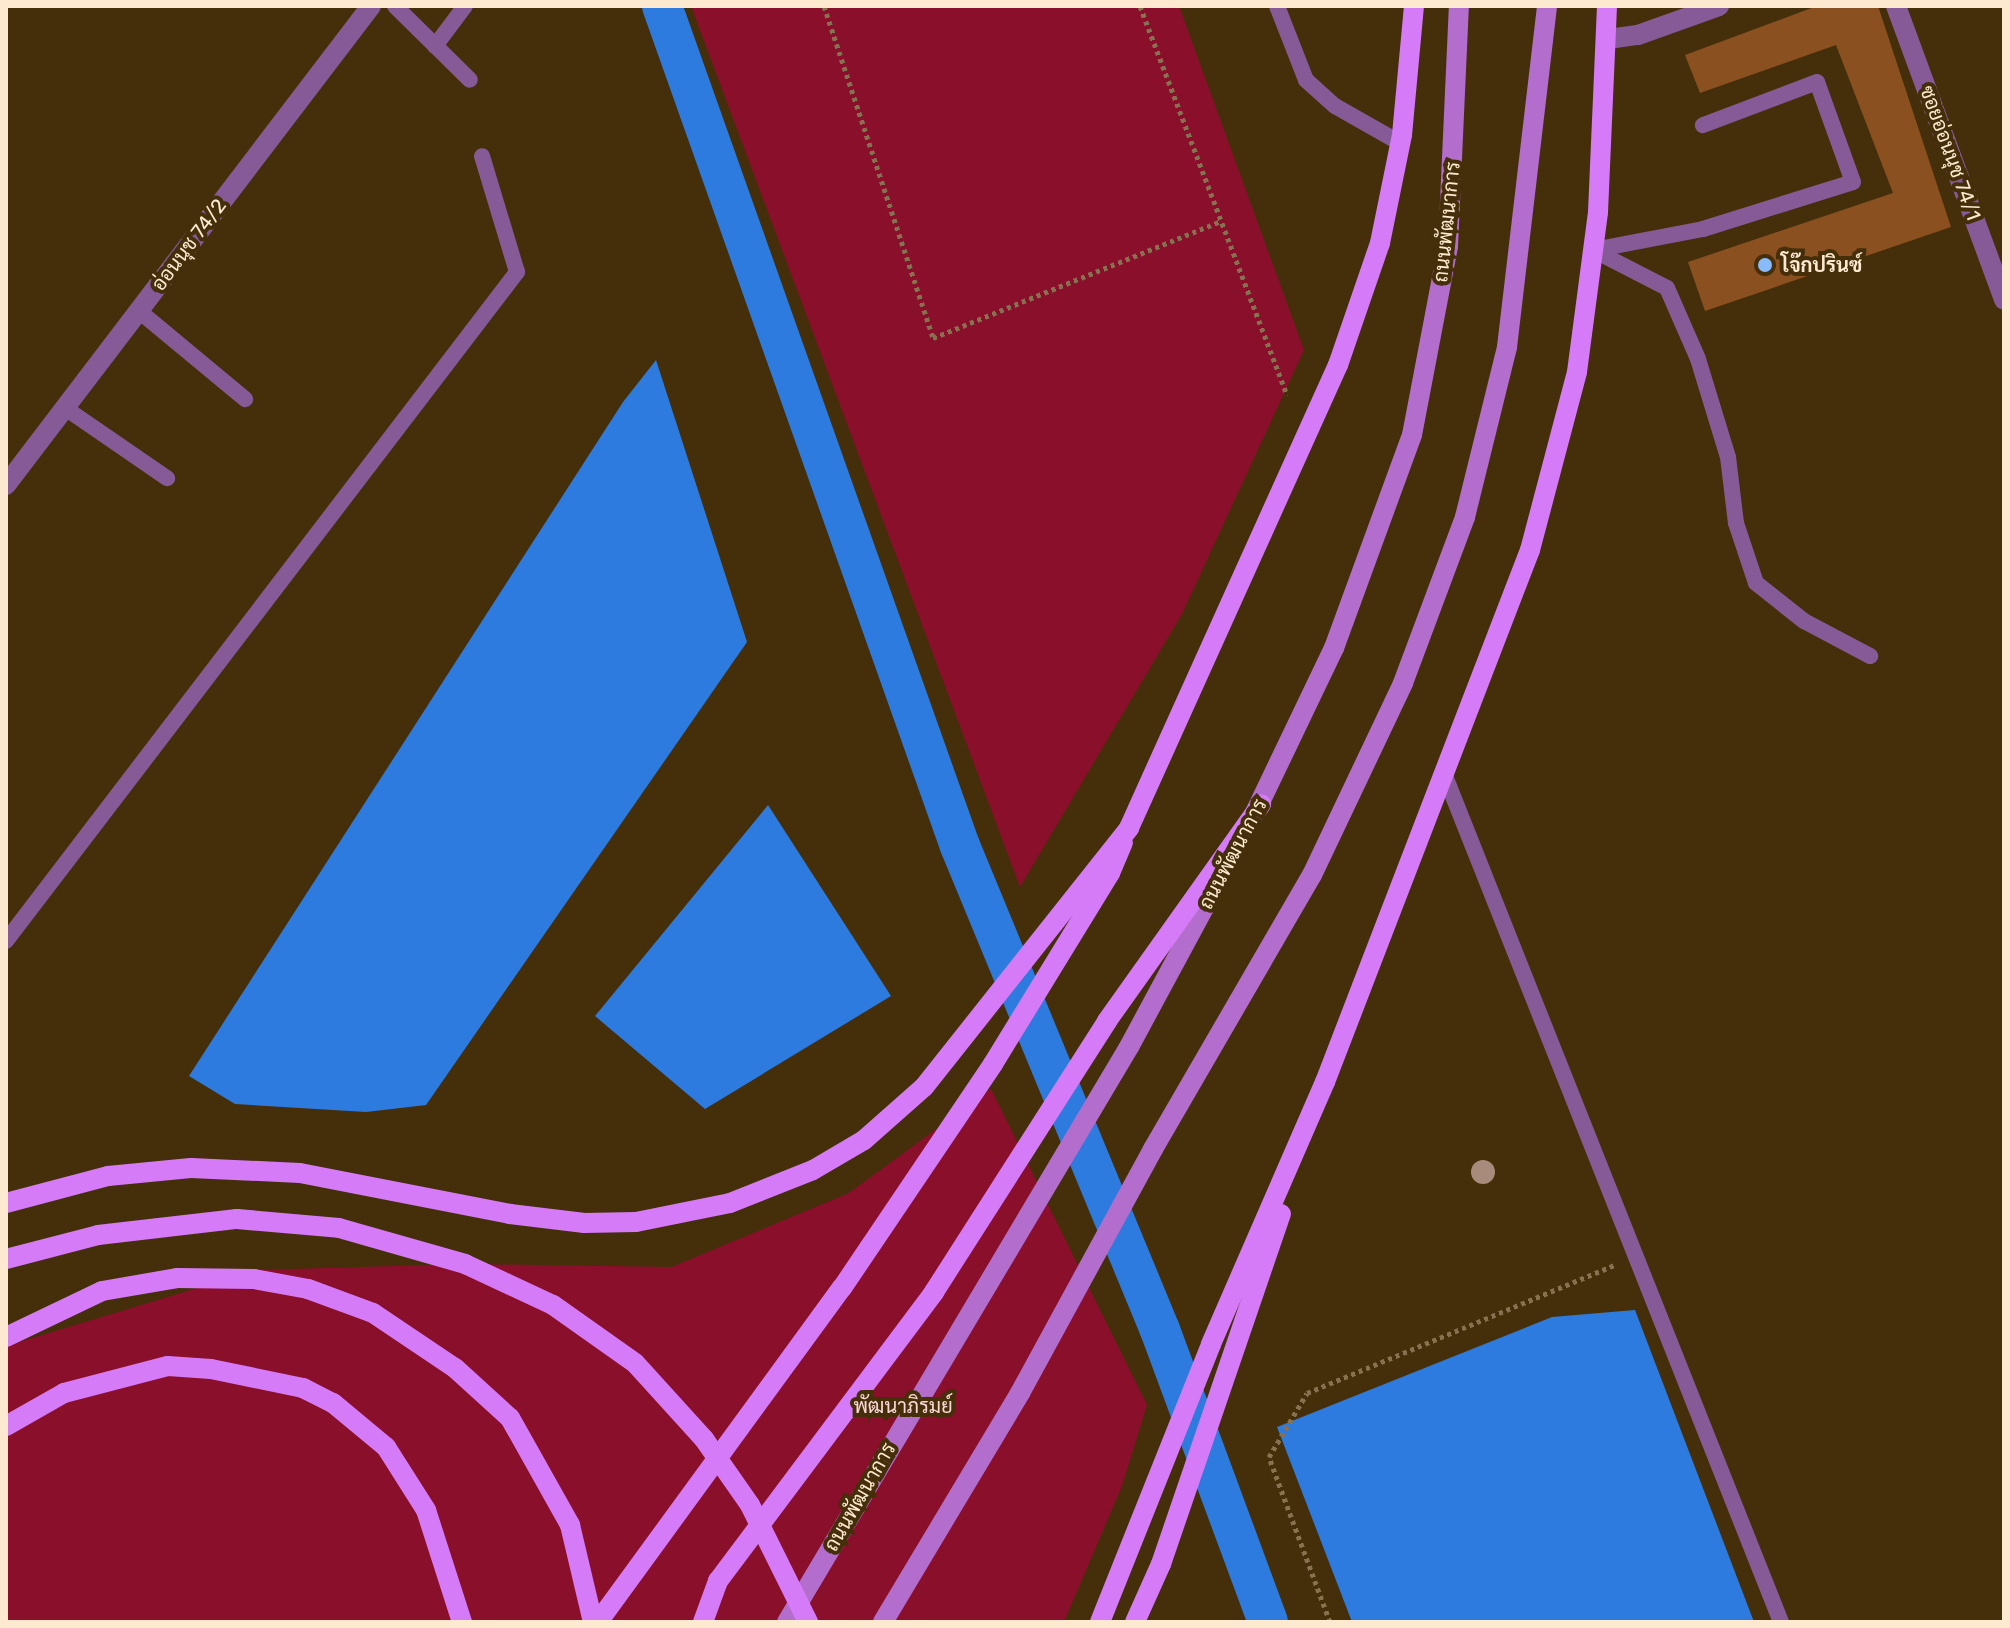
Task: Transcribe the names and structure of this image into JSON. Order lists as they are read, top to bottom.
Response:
{
  "streets": {
    "main road": ["ถนนพัฒนาการ"],
    "street": ["ซอยอ่อนนุช 74/1", "อ่อนนุช 74/2"]
  },
  "parks": ["พัฒนาภิรมย์"],
  "places": ["โจ๊กปรินซ์"]
}
